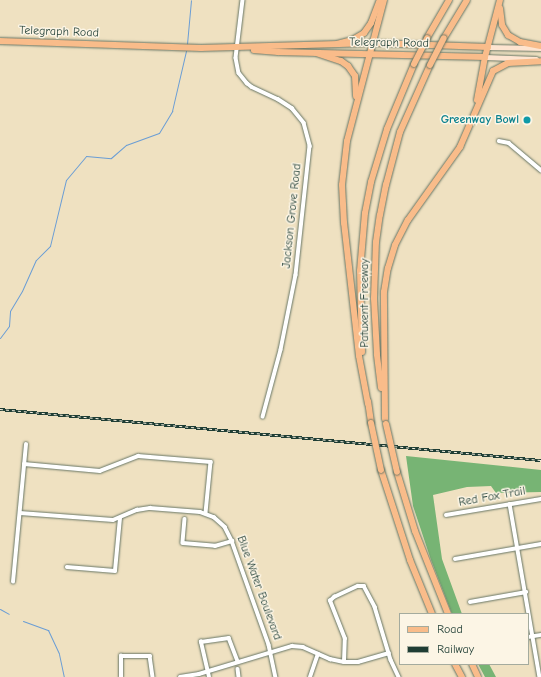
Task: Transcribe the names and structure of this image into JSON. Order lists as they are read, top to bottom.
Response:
{
  "streets": {
    "highway": ["Patuxent Freeway"],
    "main road": ["Telegraph Road"],
    "street": ["Jackson Grove Road", "Red Fox Trail", "Blue Water Boulevard"]
  },
  "crossings": [
    ["Telegraph Road", "Jackson Grove Road"]
  ],
  "places": ["Greenway Bowl"],
  "legend": ["Road", "Railway"]
}
